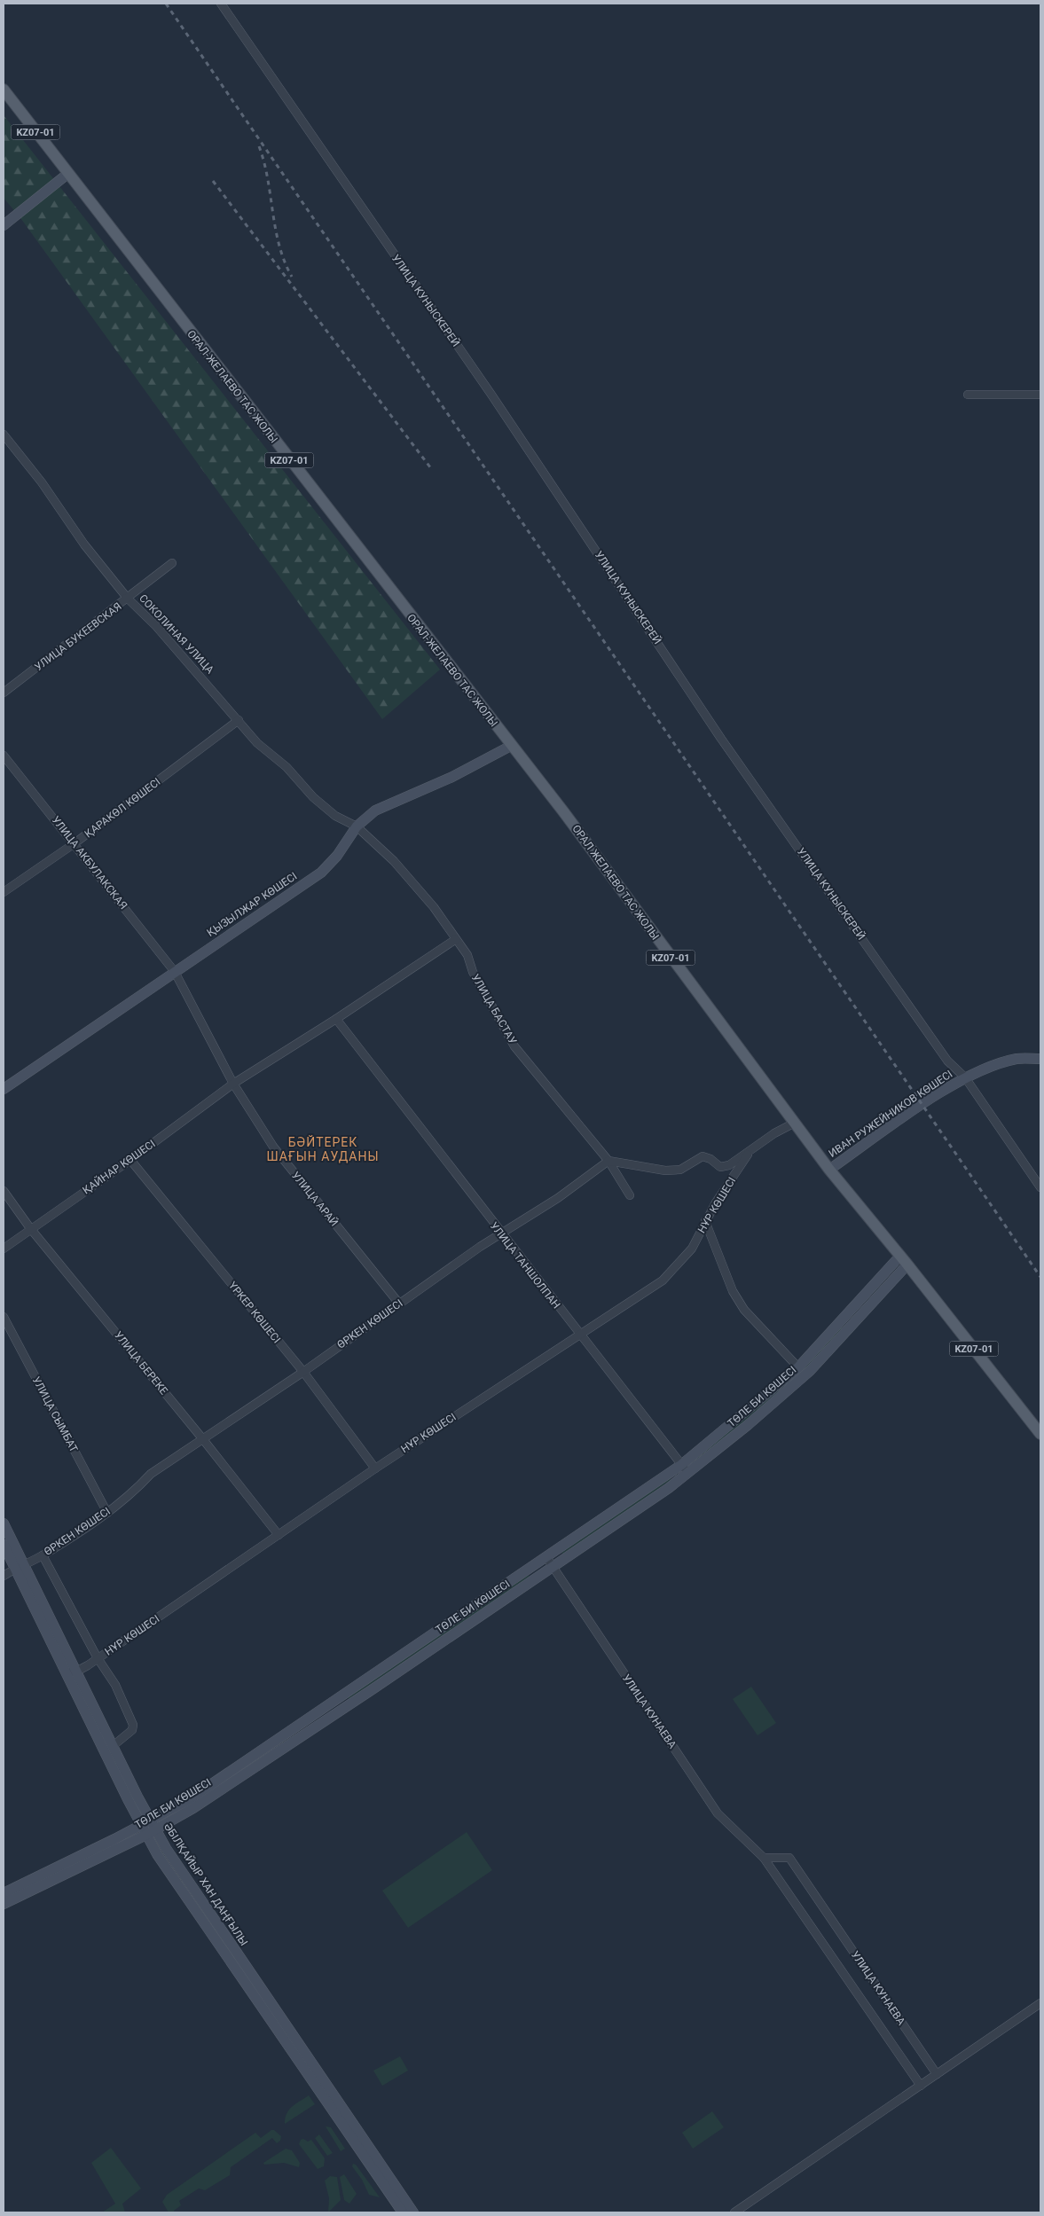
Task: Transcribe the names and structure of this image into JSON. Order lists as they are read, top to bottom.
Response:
{
  "streets": {
    "main road": [
      "KZ07-01",
      "ОРАЛ-ЖЕЛАЕВО ТАС ЖОЛЫ",
      "ОРАЛ ЖЕЛАЕВО ТАС ЖОЛЫ",
      "ҚЫЗЫЛЖАР КӨШЕСІ",
      "ИВАН РУЖЕЙНИКОВ КӨШЕСІ",
      "ТӨЛЕ БИ КӨШЕСІ",
      "ӘБІЛҚАЙЫР ХАН ДАҢҒЫЛЫ"
    ],
    "street": [
      "УЛИЦА КУНЫСКЕРЕЙ",
      "СОКОЛИНАЯ УЛИЦА",
      "УЛИЦА БУКЕЕВСКАЯ",
      "ҚАРАКӨЛ КӨШЕСІ",
      "УЛИЦА АКБУЛАКСКАЯ",
      "УЛИЦА БАСТАУ",
      "ҚАЙНАР КӨШЕСІ",
      "УЛИЦА АРАЙ",
      "НҰР КӨШЕСІ",
      "УЛИЦА ТАНШОЛПАН",
      "ҮРКЕР КӨШЕСІ",
      "ӨРКЕН КӨШЕСІ",
      "УЛИЦА БЕРЕКЕ",
      "УЛИЦА СЫМБАТ",
      "УЛИЦА КУНАЕВА"
    ]
  },
  "crossings": [
    ["KZ07-01", "ОРАЛ ЖЕЛАЕВО ТАС ЖОЛЫ"],
    ["KZ07-01", "ИВАН РУЖЕЙНИКОВ КӨШЕСІ"],
    ["KZ07-01", "ТӨЛЕ БИ КӨШЕСІ"],
    ["УЛИЦА КУНЫСКЕРЕЙ", "ИВАН РУЖЕЙНИКОВ КӨШЕСІ"],
    ["ОРАЛ-ЖЕЛАЕВО ТАС ЖОЛЫ", "ОРАЛ ЖЕЛАЕВО ТАС ЖОЛЫ"],
    ["ОРАЛ-ЖЕЛАЕВО ТАС ЖОЛЫ", "ҚЫЗЫЛЖАР КӨШЕСІ"],
    ["СОКОЛИНАЯ УЛИЦА", "УЛИЦА БУКЕЕВСКАЯ"],
    ["СОКОЛИНАЯ УЛИЦА", "ҚАРАКӨЛ КӨШЕСІ"],
    ["СОКОЛИНАЯ УЛИЦА", "ҚЫЗЫЛЖАР КӨШЕСІ"],
    ["СОКОЛИНАЯ УЛИЦА", "УЛИЦА БАСТАУ"],
    ["ҚАРАКӨЛ КӨШЕСІ", "УЛИЦА АКБУЛАКСКАЯ"],
    ["УЛИЦА АКБУЛАКСКАЯ", "ҚЫЗЫЛЖАР КӨШЕСІ"],
    ["УЛИЦА АКБУЛАКСКАЯ", "УЛИЦА АРАЙ"],
    ["ОРАЛ ЖЕЛАЕВО ТАС ЖОЛЫ", "ҚЫЗЫЛЖАР КӨШЕСІ"],
    ["ОРАЛ ЖЕЛАЕВО ТАС ЖОЛЫ", "ИВАН РУЖЕЙНИКОВ КӨШЕСІ"],
    ["ҚЫЗЫЛЖАР КӨШЕСІ", "УЛИЦА БАСТАУ"],
    ["ҚЫЗЫЛЖАР КӨШЕСІ", "УЛИЦА АРАЙ"],
    ["УЛИЦА БАСТАУ", "ҚАЙНАР КӨШЕСІ"],
    ["УЛИЦА БАСТАУ", "ӨРКЕН КӨШЕСІ"],
    ["ҚАЙНАР КӨШЕСІ", "УЛИЦА АРАЙ"],
    ["ҚАЙНАР КӨШЕСІ", "УЛИЦА ТАНШОЛПАН"],
    ["ҚАЙНАР КӨШЕСІ", "ҮРКЕР КӨШЕСІ"],
    ["ҚАЙНАР КӨШЕСІ", "УЛИЦА БЕРЕКЕ"],
    ["УЛИЦА АРАЙ", "ӨРКЕН КӨШЕСІ"],
    ["НҰР КӨШЕСІ", "УЛИЦА ТАНШОЛПАН"],
    ["НҰР КӨШЕСІ", "ҮРКЕР КӨШЕСІ"],
    ["НҰР КӨШЕСІ", "УЛИЦА БЕРЕКЕ"],
    ["НҰР КӨШЕСІ", "ӘБІЛҚАЙЫР ХАН ДАҢҒЫЛЫ"],
    ["УЛИЦА ТАНШОЛПАН", "ӨРКЕН КӨШЕСІ"],
    ["УЛИЦА ТАНШОЛПАН", "ТӨЛЕ БИ КӨШЕСІ"],
    ["ҮРКЕР КӨШЕСІ", "ӨРКЕН КӨШЕСІ"],
    ["ӨРКЕН КӨШЕСІ", "УЛИЦА БЕРЕКЕ"],
    ["ӨРКЕН КӨШЕСІ", "УЛИЦА СЫМБАТ"],
    ["ӨРКЕН КӨШЕСІ", "ӘБІЛҚАЙЫР ХАН ДАҢҒЫЛЫ"],
    ["ТӨЛЕ БИ КӨШЕСІ", "УЛИЦА КУНАЕВА"],
    ["ТӨЛЕ БИ КӨШЕСІ", "ӘБІЛҚАЙЫР ХАН ДАҢҒЫЛЫ"]
  ],
  "districts": ["БӘЙТЕРЕК ШАҒЫН АУДАНЫ"]
}
